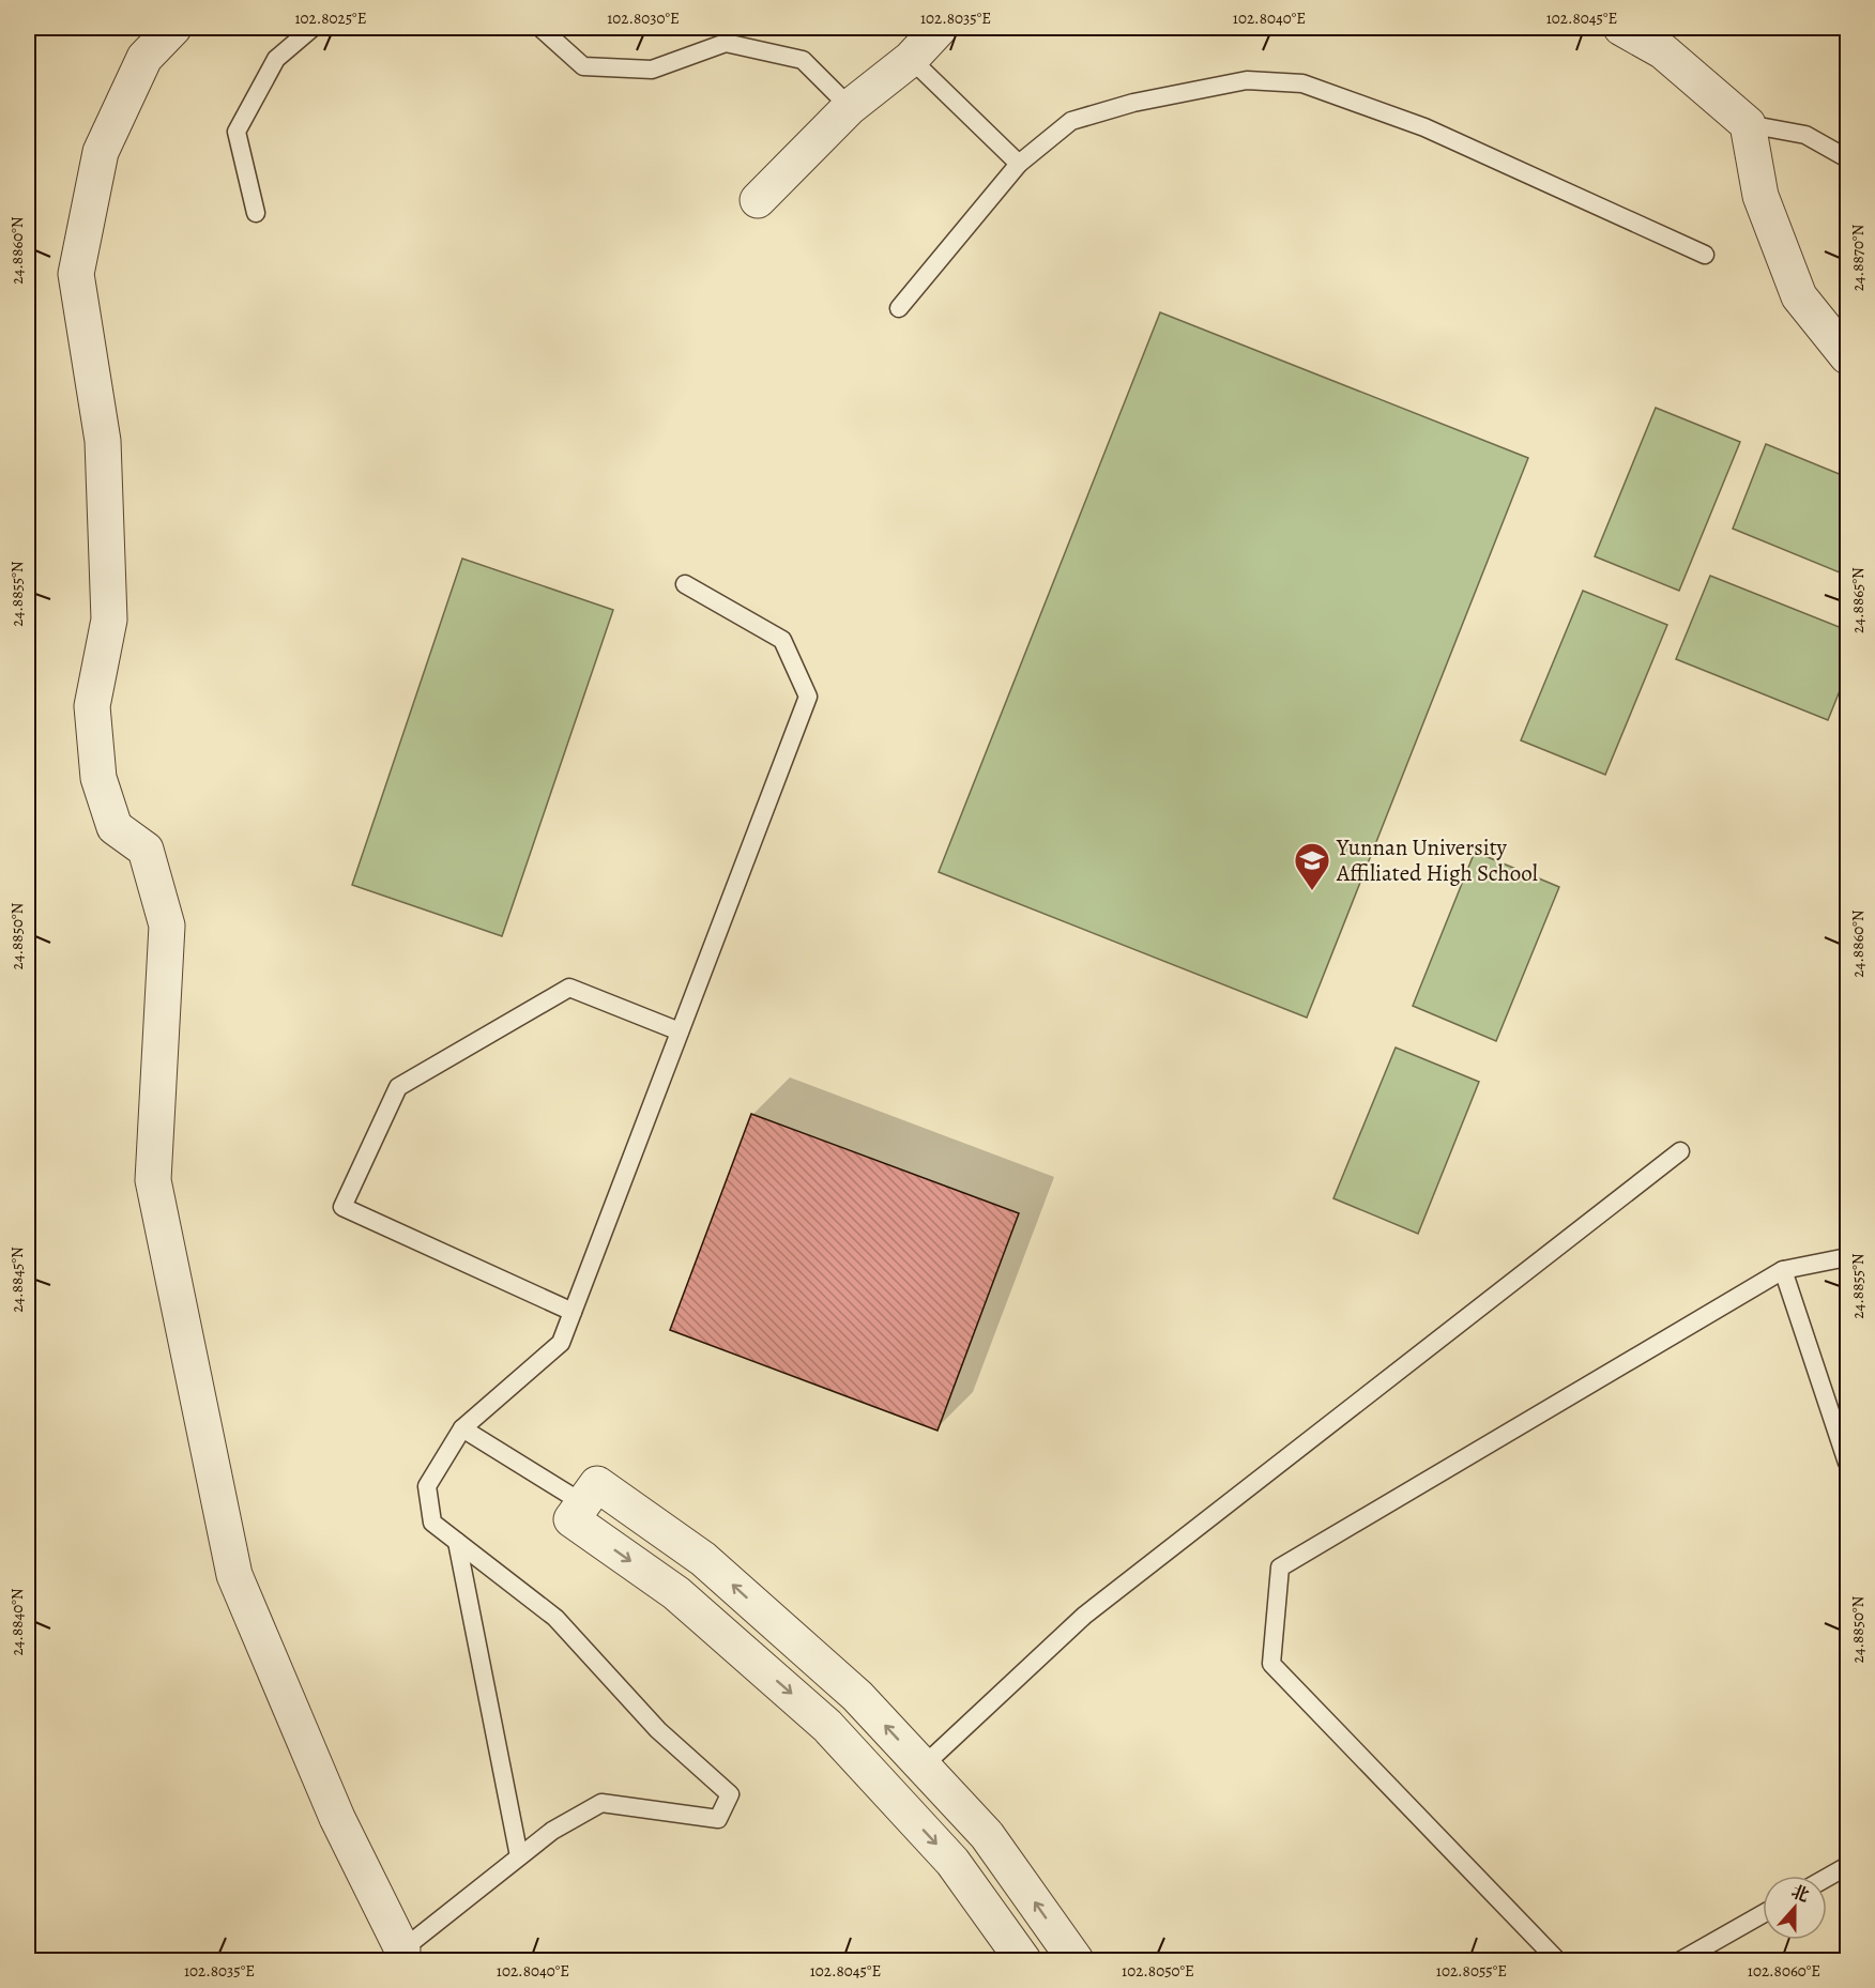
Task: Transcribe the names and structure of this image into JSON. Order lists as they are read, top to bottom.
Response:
{
  "places": {
    "school or university": ["Yunnan University Affiliated High School"]
  },
  "north": "top",
  "coordinates": [
    "102.8025°E",
    "102.8030°E",
    "102.8035°E",
    "102.8040°E",
    "102.8045°E",
    "24.8860°N",
    "24.8870°N",
    "24.8855°N",
    "24.8865°N",
    "24.8850°N",
    "24.8845°N",
    "24.8840°N",
    "102.8050°E",
    "102.8055°E",
    "102.8060°E"
  ]
}
